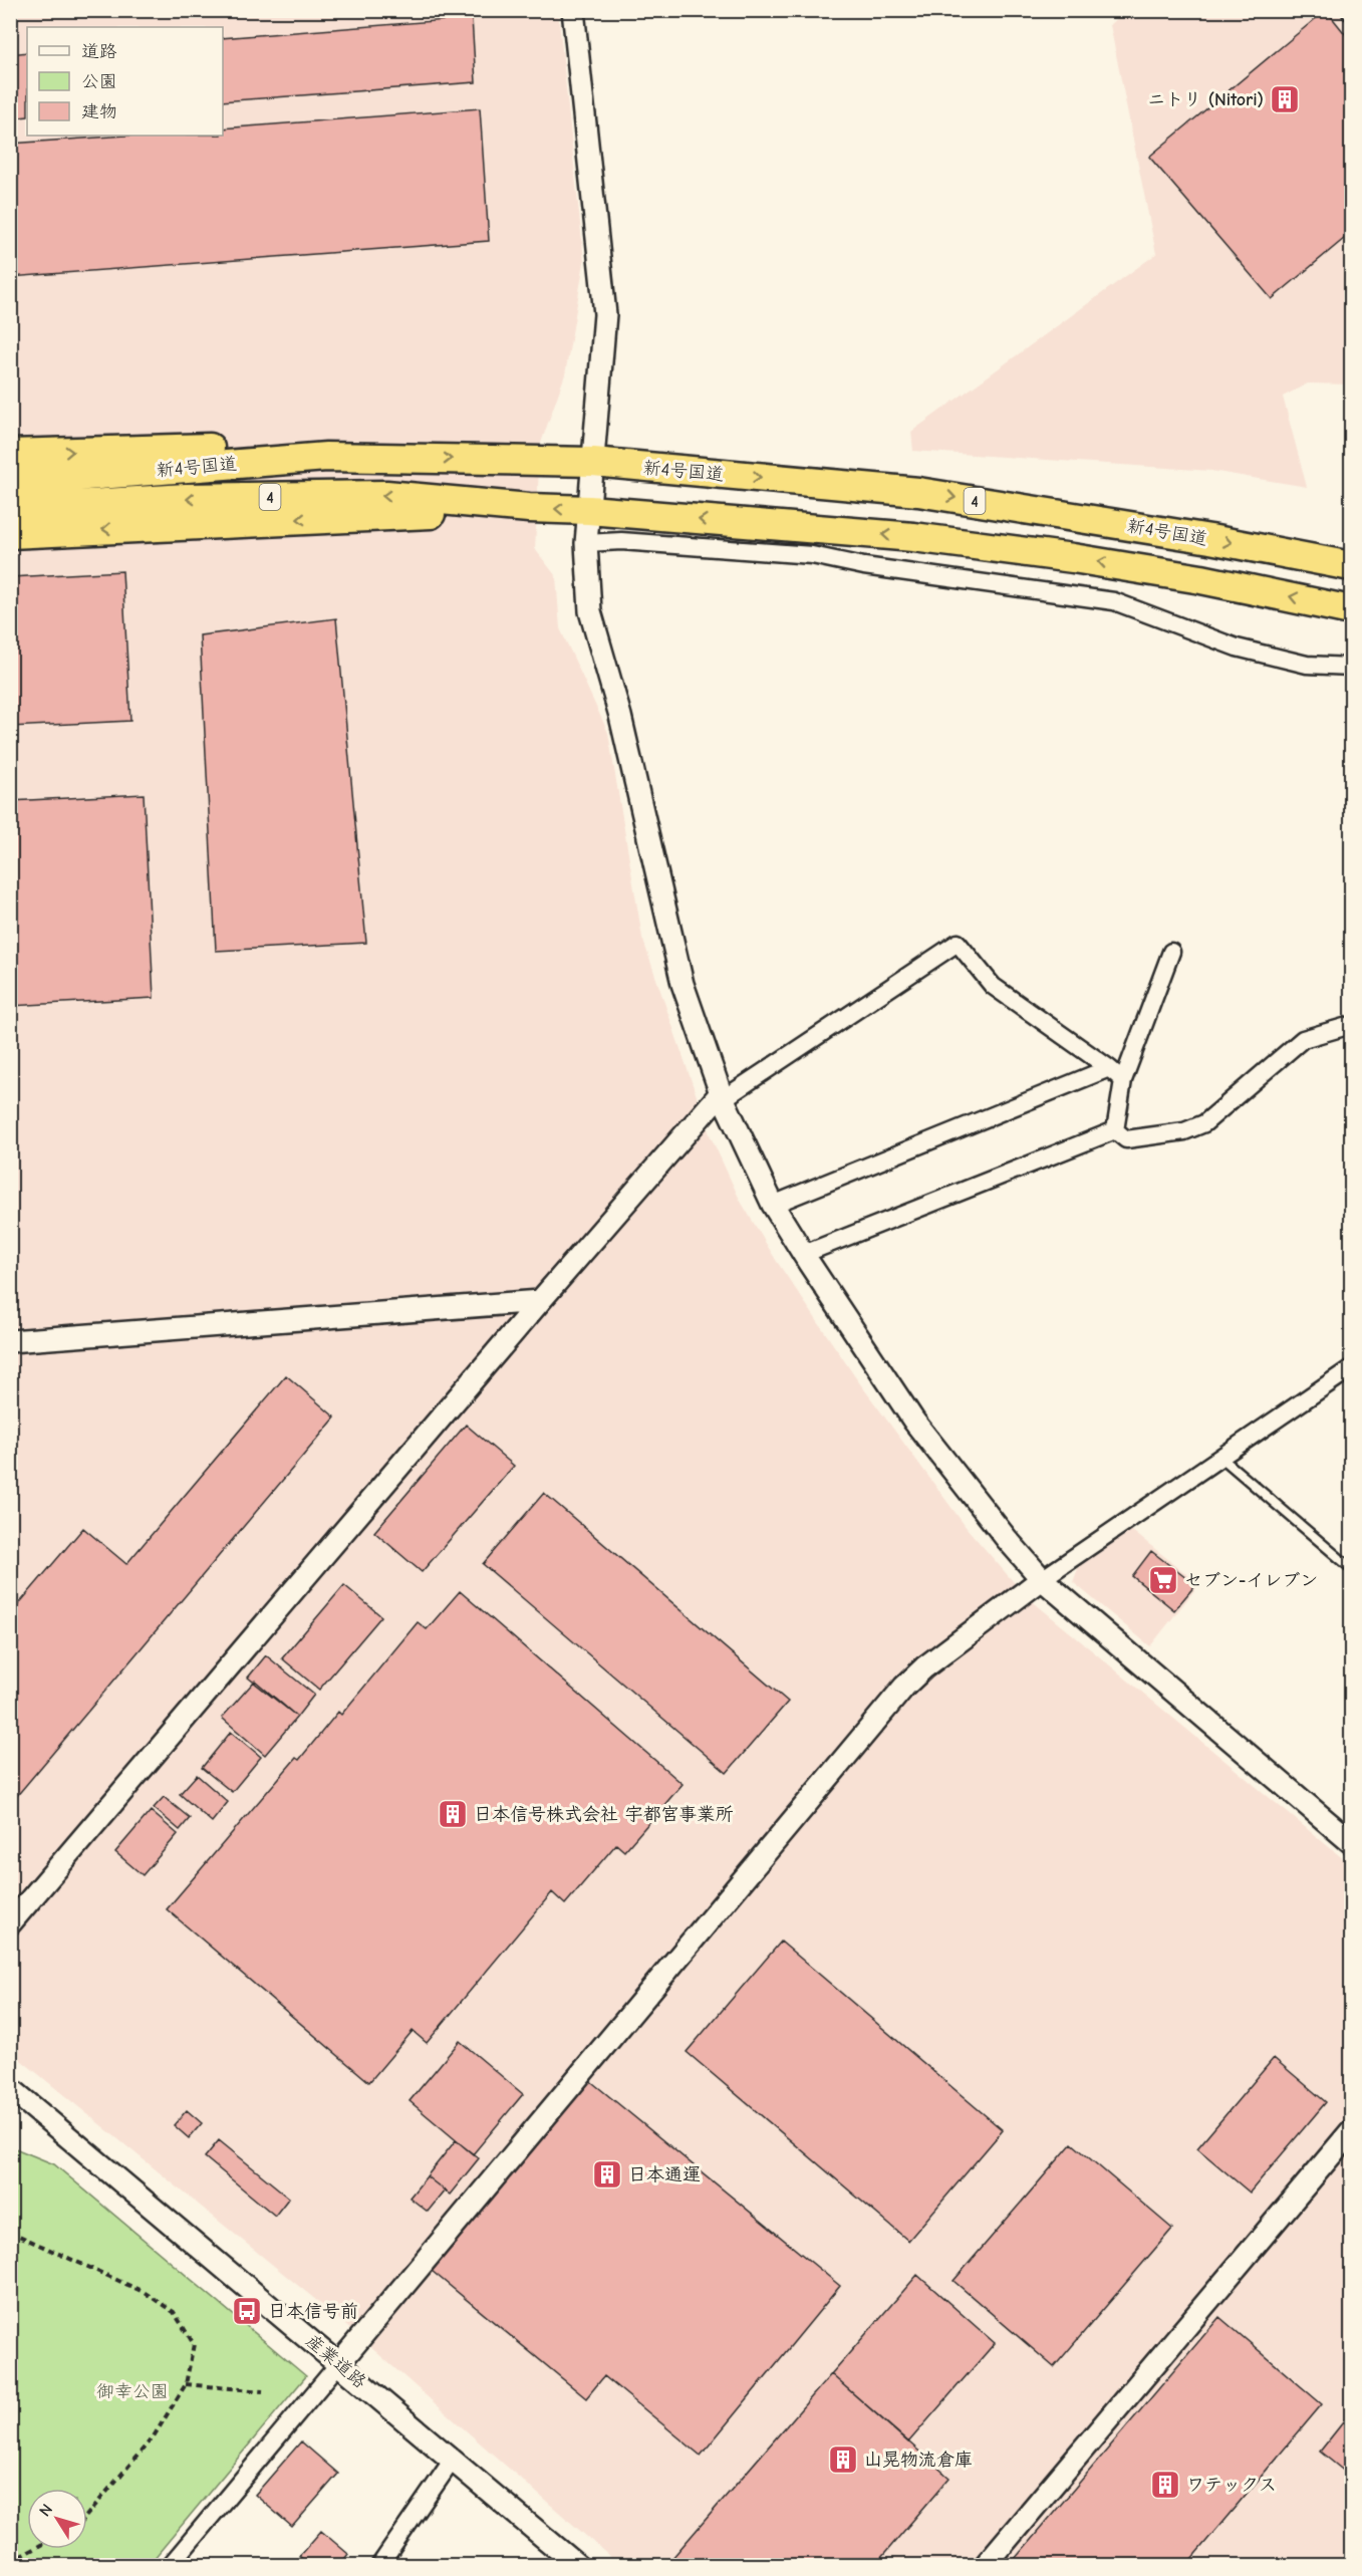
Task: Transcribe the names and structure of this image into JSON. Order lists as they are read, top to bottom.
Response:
{
  "streets": {
    "highway": ["新4号国道", "4"],
    "street": ["産業道路"]
  },
  "parks": ["御幸公園"],
  "places": {
    "building": [
      "ニトリ (Nitori)",
      "日本信号株式会社 宇都宮事業所",
      "日本通運",
      "山晃物流倉庫",
      "ワテックス"
    ],
    "supermarket": ["セブン-イレブン"],
    "bus stop": ["日本信号前"]
  },
  "legend": ["道路", "公園", "建物"],
  "north": "top left"
}
